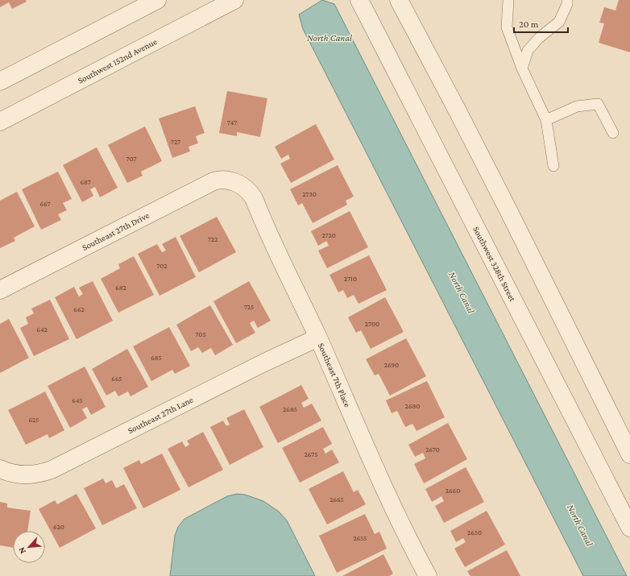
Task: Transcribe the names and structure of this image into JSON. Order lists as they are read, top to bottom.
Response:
{
  "streets": {
    "street": [
      "Southwest 152nd Avenue",
      "Southeast 27th Drive",
      "Southwest 328th Street",
      "Southeast 7th Place",
      "Southeast 27th Lane"
    ]
  },
  "crossings": [
    ["Southeast 27th Drive", "Southeast 7th Place"],
    ["Southeast 7th Place", "Southeast 27th Lane"]
  ],
  "water": ["North Canal"],
  "house_numbers": [
    "747",
    "727",
    "707",
    "687",
    "2730",
    "667",
    "2720",
    "722",
    "702",
    "2710",
    "682",
    "725",
    "662",
    "2700",
    "642",
    "705",
    "685",
    "2690",
    "665",
    "645",
    "2680",
    "2685",
    "625",
    "2670",
    "2675",
    "2660",
    "2665",
    "620",
    "2650",
    "2655"
  ],
  "scale_bar": "20 m",
  "north": "bottom left"
}
